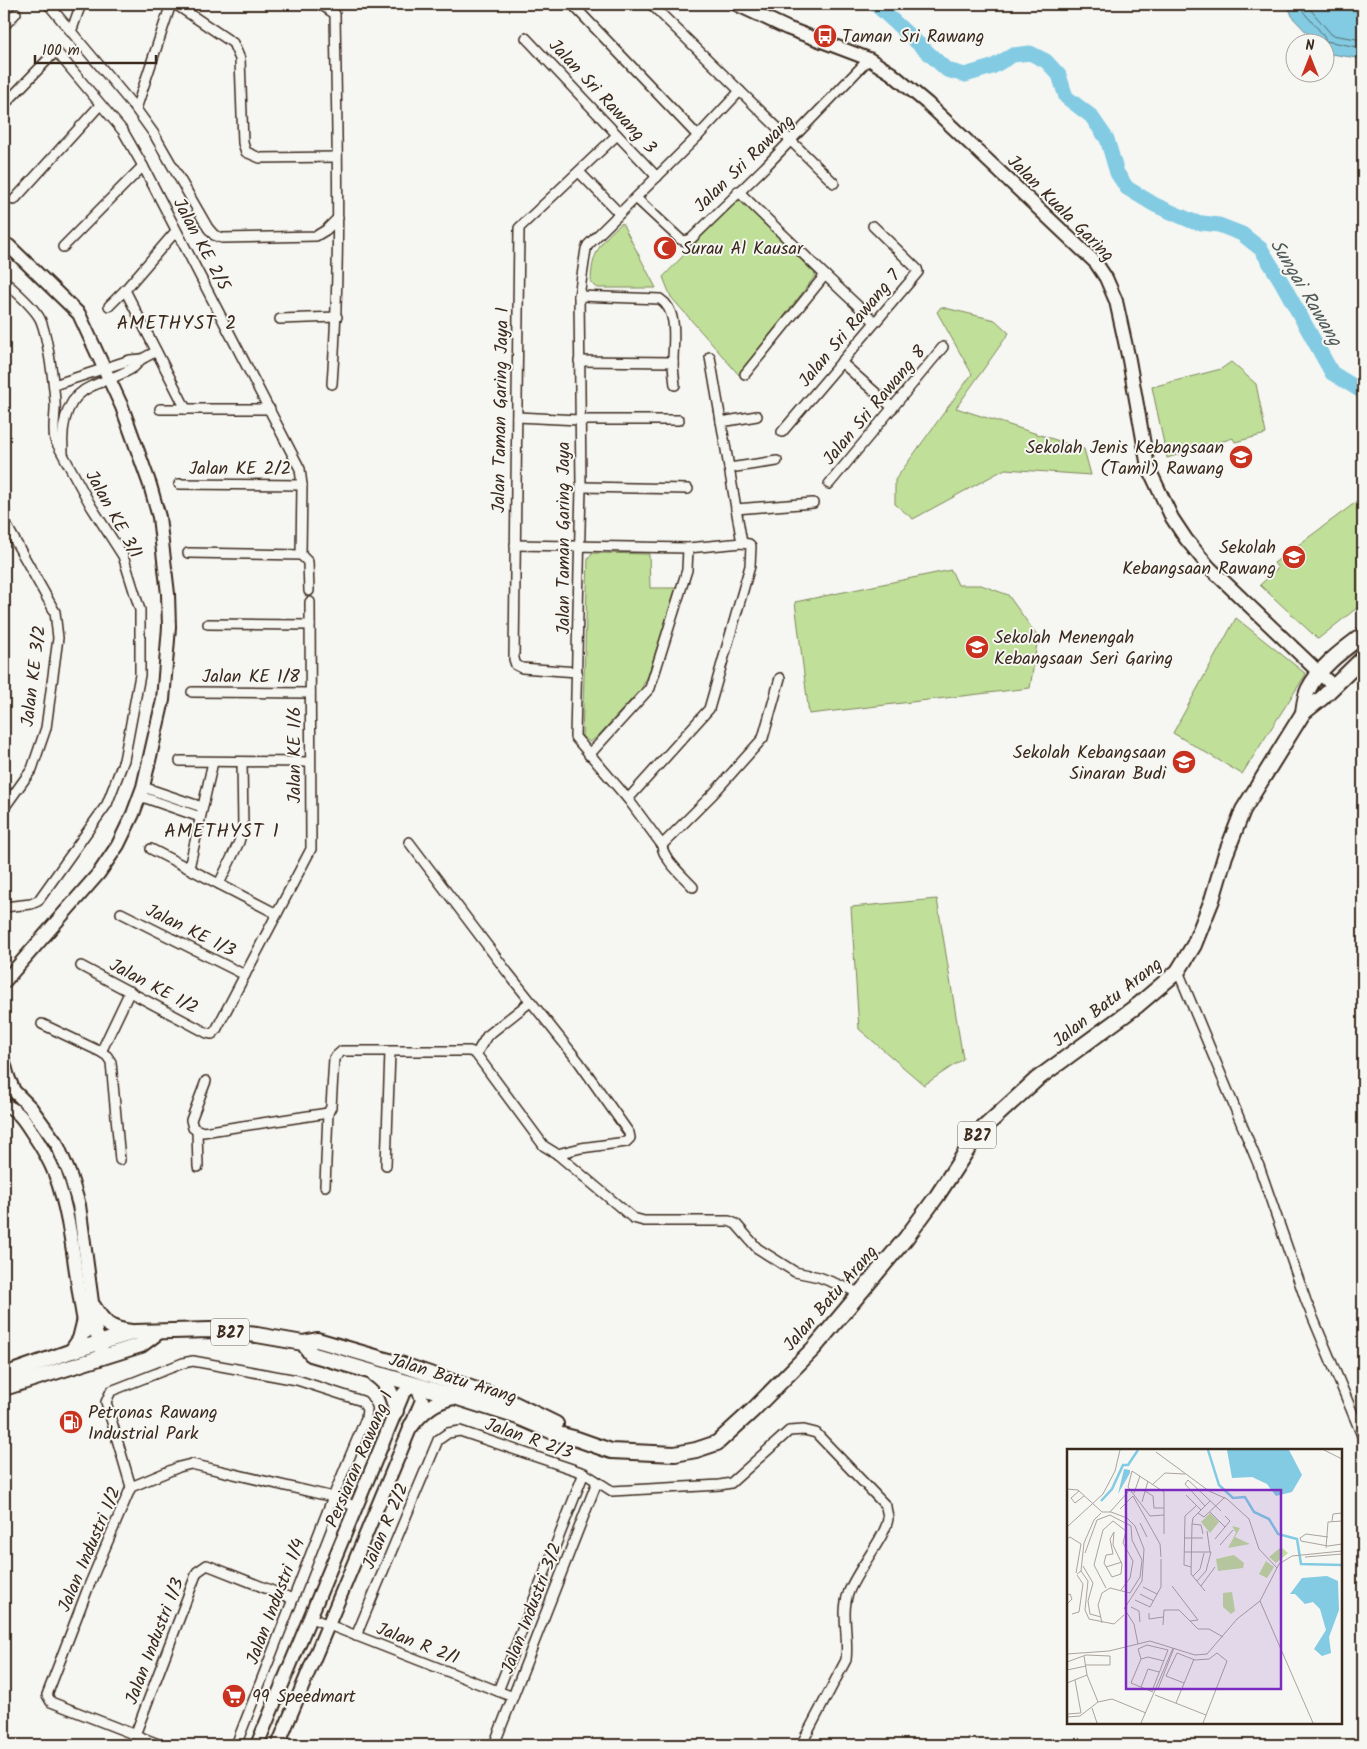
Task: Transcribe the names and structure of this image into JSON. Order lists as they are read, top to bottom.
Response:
{
  "streets": {
    "main road": ["Jalan Batu Arang", "B27"],
    "street": [
      "Jalan Sri Rawang 3",
      "Jalan Sri Rawang",
      "Jalan Kuala Garing",
      "Jalan KE 2/5",
      "Jalan Sri Rawang 7",
      "Jalan Sri Rawang 8",
      "Jalan Taman Garing Jaya 1",
      "Jalan KE 2/2",
      "Jalan KE 3/1",
      "Jalan Taman Garing Jaya",
      "Jalan KE 3/2",
      "Jalan KE 1/8",
      "Jalan KE 1/6",
      "Jalan KE 1/3",
      "Jalan KE 1/2",
      "Jalan R 2/3",
      "Persiaran Rawang 1",
      "Jalan R 2/2",
      "Jalan Industri 1/2",
      "Jalan Industri 1/4",
      "Jalan Industri 3/2",
      "Jalan Industri 1/3",
      "Jalan R 2/1"
    ]
  },
  "crossings": [
    ["Jalan Sri Rawang 3", "Jalan Taman Garing Jaya 1"],
    ["Jalan Sri Rawang 3", "Jalan Taman Garing Jaya"],
    ["Jalan Sri Rawang", "Jalan Kuala Garing"],
    ["Jalan Sri Rawang", "Jalan Taman Garing Jaya"],
    ["Jalan Kuala Garing", "Jalan Batu Arang"],
    ["Jalan KE 2/5", "Jalan KE 2/2"],
    ["Jalan Taman Garing Jaya 1", "Jalan Taman Garing Jaya"],
    ["Jalan KE 1/8", "Jalan KE 1/6"],
    ["Jalan KE 1/6", "Jalan KE 1/3"],
    ["Jalan KE 1/6", "Jalan KE 1/2"],
    ["Jalan Batu Arang", "Persiaran Rawang 1"],
    ["Jalan R 2/3", "Jalan R 2/2"],
    ["Jalan R 2/3", "Jalan Industri 3/2"],
    ["Persiaran Rawang 1", "Jalan Industri 1/2"],
    ["Persiaran Rawang 1", "Jalan R 2/1"],
    ["Jalan R 2/2", "Jalan R 2/1"],
    ["Jalan Industri 1/2", "Jalan Industri 1/4"],
    ["Jalan Industri 1/2", "Jalan Industri 1/3"],
    ["Jalan Industri 1/4", "Jalan Industri 1/3"],
    ["Jalan Industri 3/2", "Jalan R 2/1"]
  ],
  "districts": ["AMETHYST 2", "AMETHYST 1"],
  "water": ["Sungai Rawang"],
  "places": {
    "bus stop": ["Taman Sri Rawang"],
    "mosque": ["Surau Al Kausar"],
    "school or university": [
      "Sekolah Jenis Kebangsaan (Tamil) Rawang",
      "Sekolah Kebangsaan Rawang",
      "Sekolah Menengah Kebangsaan Seri Garing",
      "Sekolah Kebangsaan Sinaran Budi"
    ],
    "fuel station": ["Petronas Rawang Industrial Park"],
    "supermarket": ["99 Speedmart"]
  },
  "scale_bar": "100 m",
  "north": "top"
}
